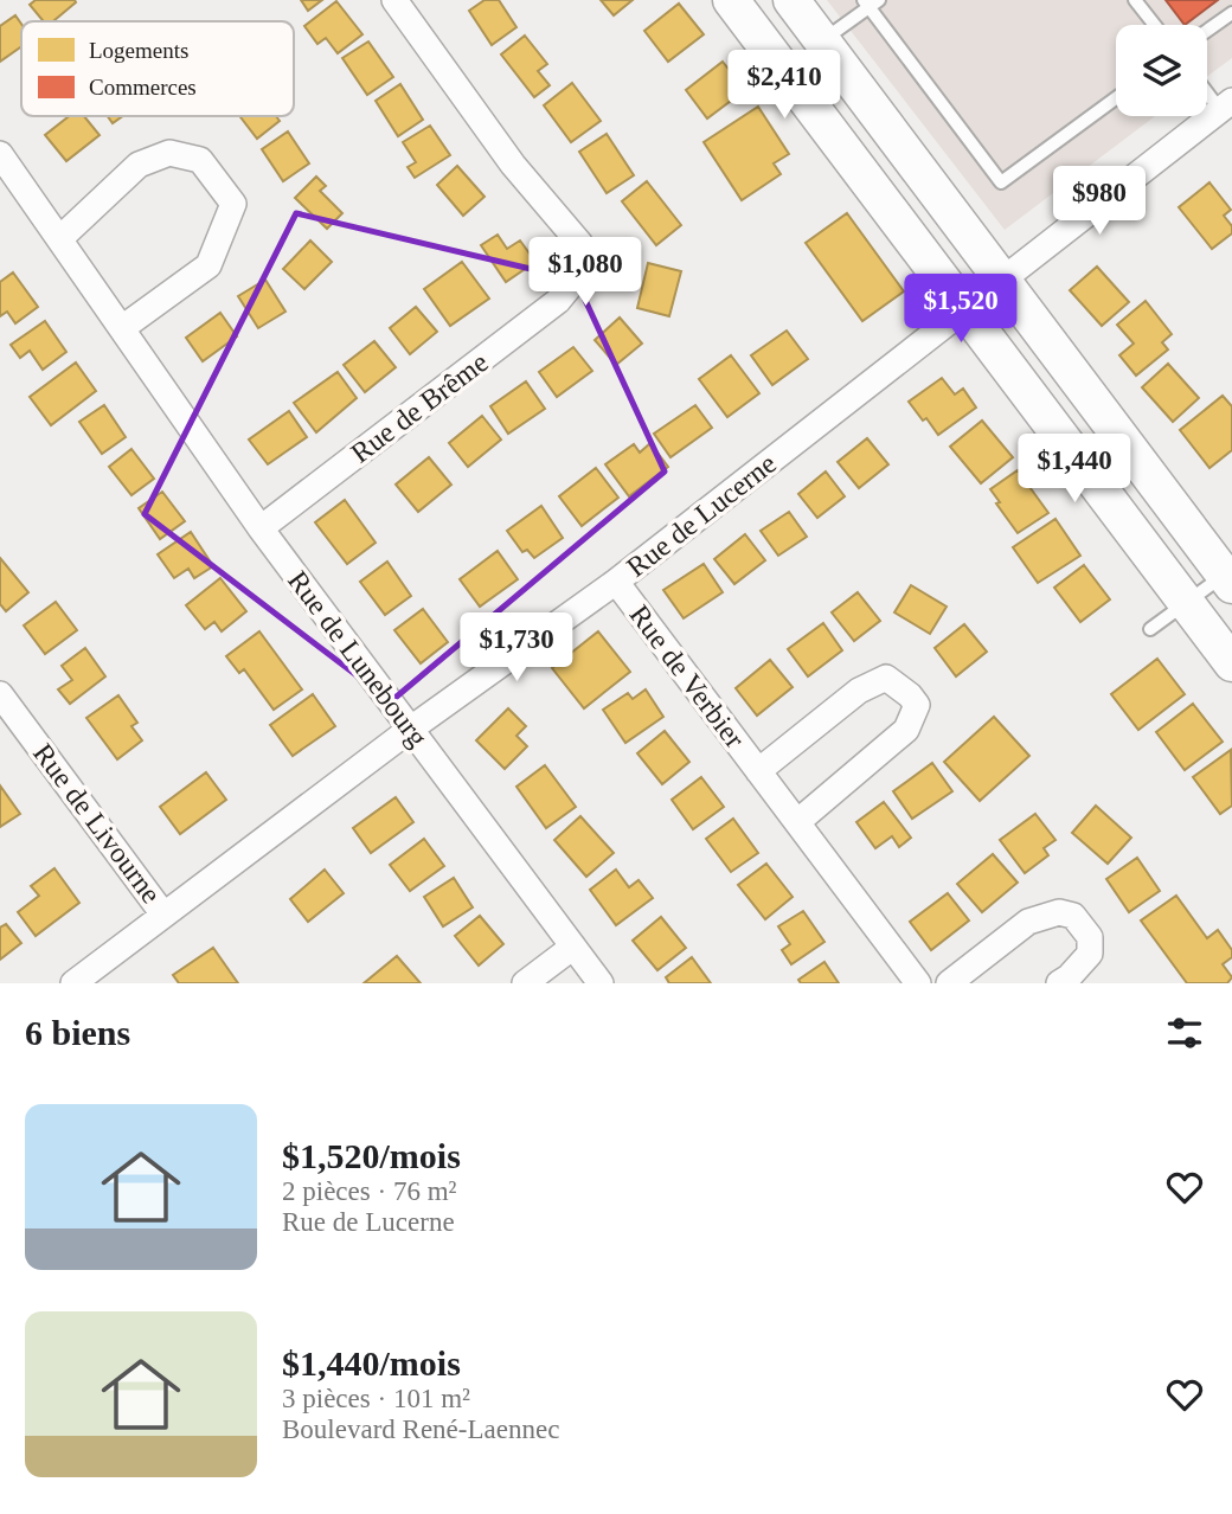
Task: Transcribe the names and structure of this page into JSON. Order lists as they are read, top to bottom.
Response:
{
  "streets": {
    "street": [
      "Rue de Brême",
      "Rue de Lucerne",
      "Rue de Lunebourg",
      "Rue de Verbier",
      "Rue de Livourne"
    ]
  },
  "crossings": [
    ["Rue de Brême", "Rue de Lunebourg"],
    ["Rue de Lucerne", "Rue de Lunebourg"],
    ["Rue de Lucerne", "Rue de Verbier"],
    ["Rue de Lucerne", "Rue de Livourne"]
  ],
  "legend": ["Logements", "Commerces"],
  "page": {
    "price": [
      "$2,410",
      "$980",
      "$1,080",
      "$1,520",
      "$1,440",
      "$1,730"
    ],
    "heading": "6 biens",
    "list": [
      {
        "name": "$1,520/mois",
        "note": "2 pièces · 76 m² · Rue de Lucerne"
      },
      {
        "name": "$1,440/mois",
        "note": "3 pièces · 101 m² · Boulevard René-Laennec"
      }
    ]
  }
}
